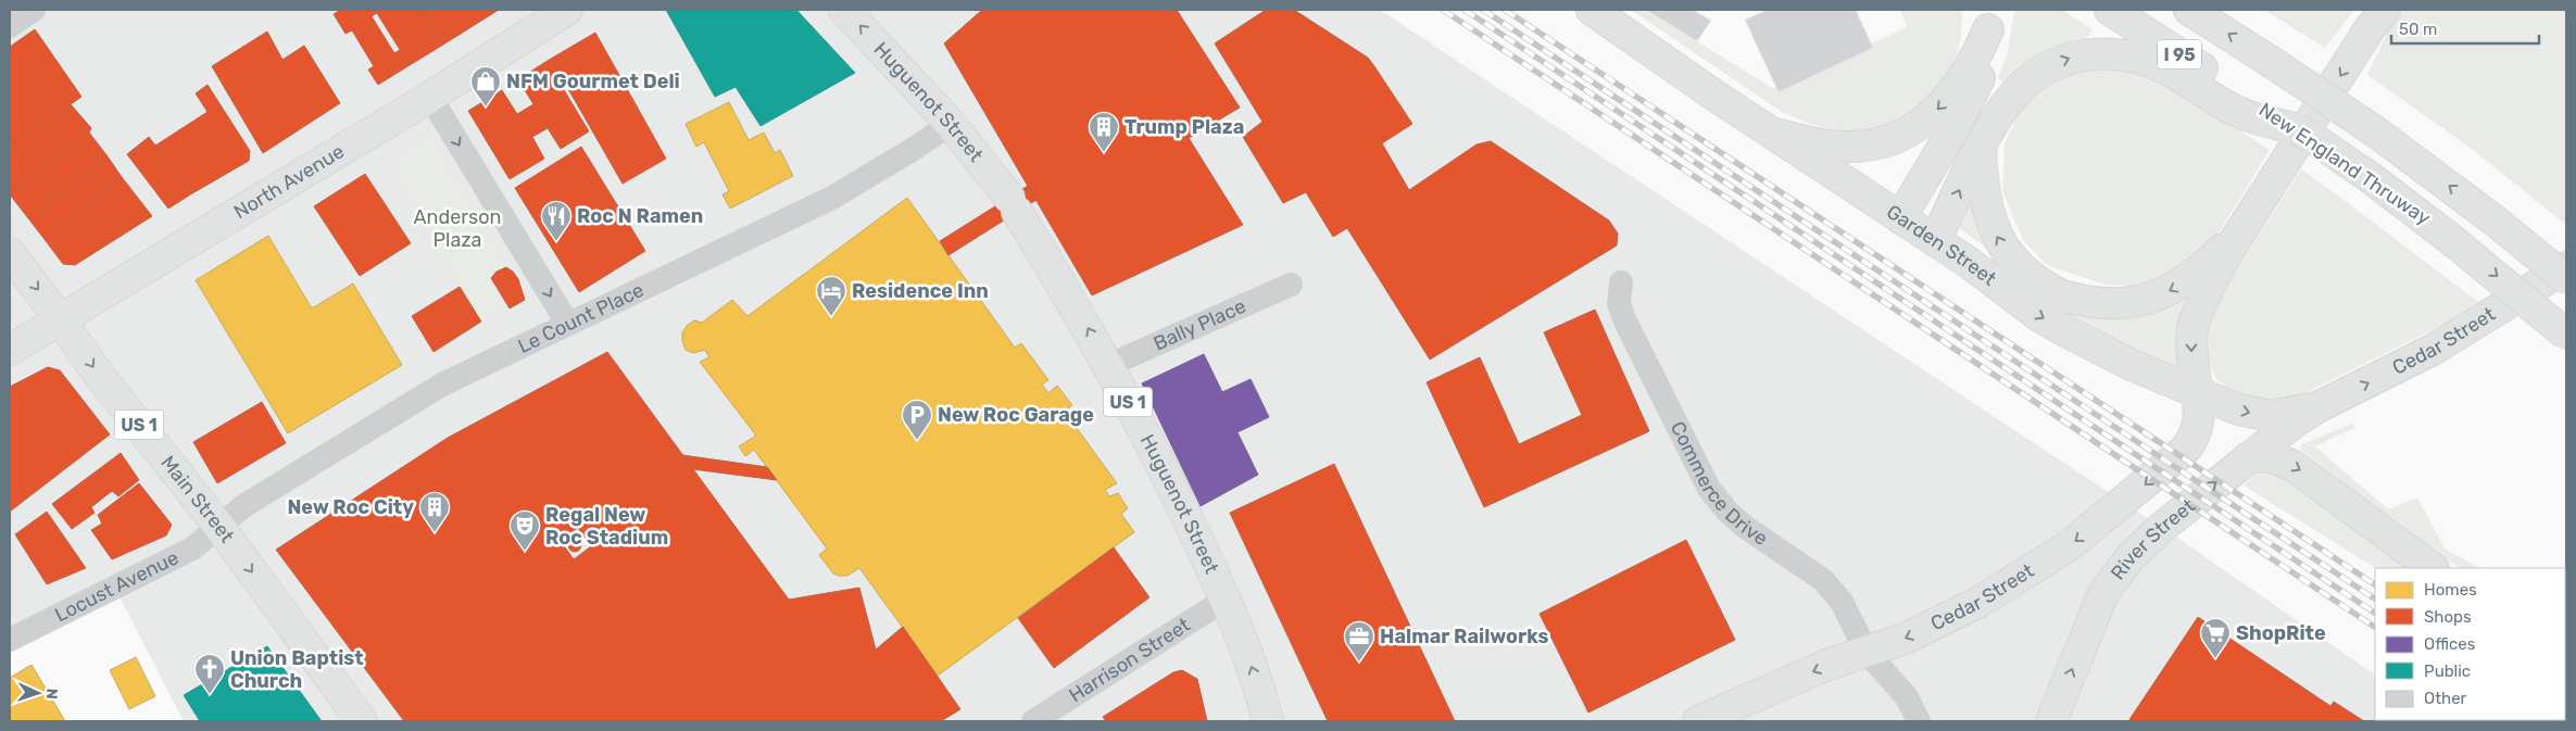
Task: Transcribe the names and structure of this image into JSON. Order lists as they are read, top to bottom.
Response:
{
  "streets": {
    "main road": [
      "I 95",
      "Huguenot Street",
      "New England Thruway",
      "North Avenue",
      "Garden Street",
      "Cedar Street",
      "US 1",
      "Main Street",
      "River Street"
    ],
    "street": [
      "Le Count Place",
      "Bally Place",
      "Commerce Drive",
      "Locust Avenue",
      "Harrison Street"
    ]
  },
  "crossings": [
    ["Huguenot Street", "Le Count Place"],
    ["Huguenot Street", "Bally Place"],
    ["Huguenot Street", "Harrison Street"],
    ["North Avenue", "Main Street"],
    ["Garden Street", "Cedar Street"],
    ["Garden Street", "River Street"],
    ["Le Count Place", "Main Street"],
    ["Le Count Place", "Locust Avenue"],
    ["Cedar Street", "Commerce Drive"],
    ["Cedar Street", "River Street"],
    ["Main Street", "Locust Avenue"]
  ],
  "one_way": ["Huguenot Street", "Main Street", "River Street"],
  "parks": ["Anderson Plaza"],
  "places": {
    "shop": ["NFM Gourmet Deli"],
    "building": ["Trump Plaza", "New Roc City"],
    "restaurant": ["Roc N Ramen"],
    "hotel": ["Residence Inn"],
    "parking": ["New Roc Garage"],
    "theatre": ["Regal New Roc Stadium"],
    "supermarket": ["ShopRite"],
    "office": ["Halmar Railworks"],
    "church": ["Union Baptist Church"]
  },
  "legend": [
    "Homes",
    "Shops",
    "Offices",
    "Public",
    "Other"
  ],
  "scale_bar": "50 m",
  "north": "right"
}
